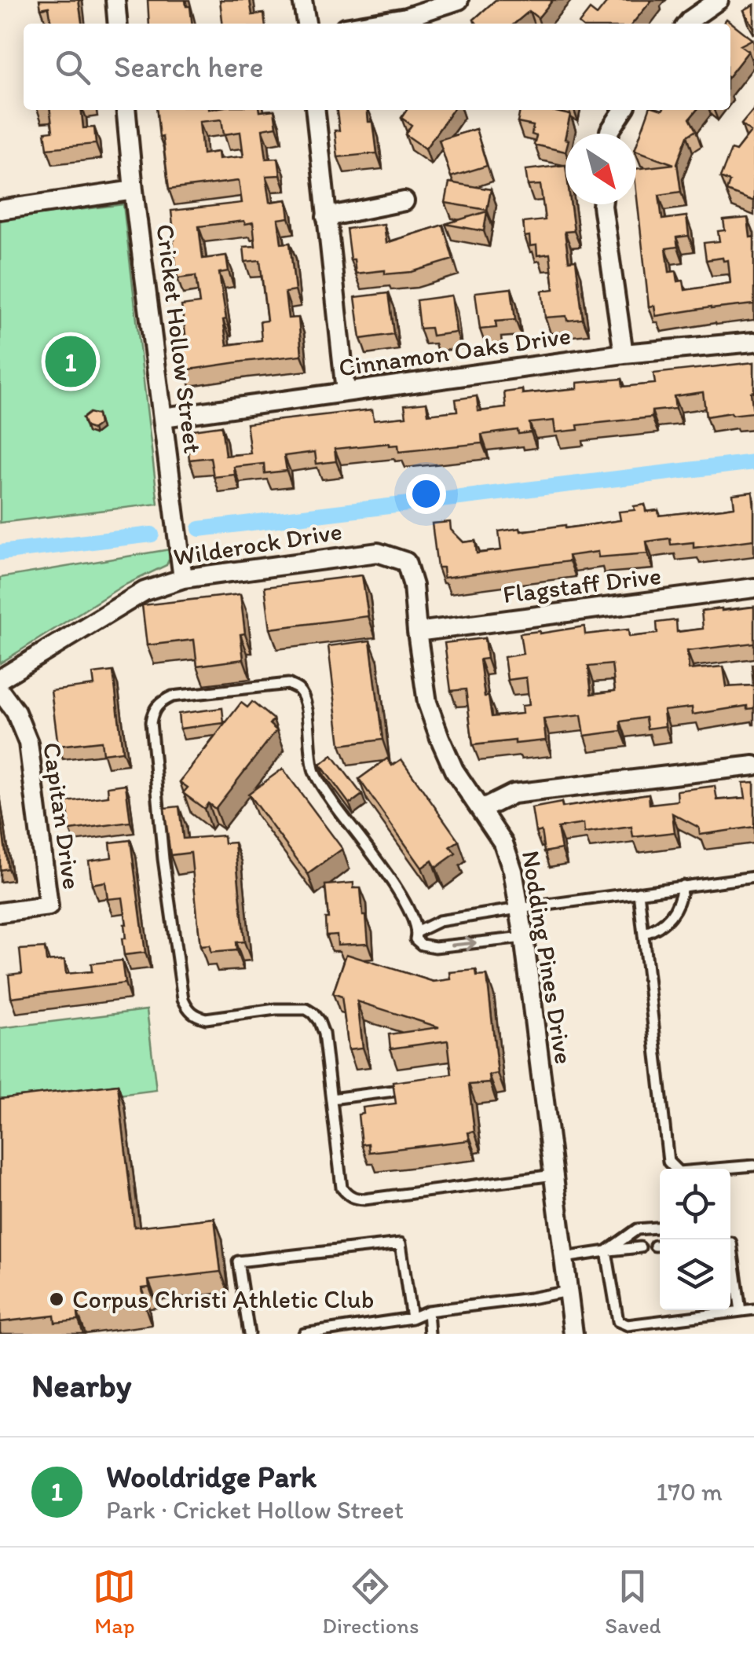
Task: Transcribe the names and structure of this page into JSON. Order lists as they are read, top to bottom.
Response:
{
  "streets": {
    "street": [
      "Cricket Hollow Street",
      "Cinnamon Oaks Drive",
      "Wilderock Drive",
      "Flagstaff Drive",
      "Capitan Drive",
      "Nodding Pines Drive"
    ]
  },
  "crossings": [
    ["Cricket Hollow Street", "Cinnamon Oaks Drive"],
    ["Cricket Hollow Street", "Wilderock Drive"],
    ["Wilderock Drive", "Nodding Pines Drive"],
    ["Flagstaff Drive", "Nodding Pines Drive"]
  ],
  "places": ["Corpus Christi Athletic Club"],
  "north": "bottom right",
  "page": {
    "search": "Search here",
    "pins": "1",
    "heading": "Nearby",
    "list": [
      {
        "mark": "1",
        "name": "Wooldridge Park",
        "note": "Park · Cricket Hollow Street",
        "value": "170 m"
      }
    ],
    "nav": ["Map", "Directions", "Saved"]
  }
}
